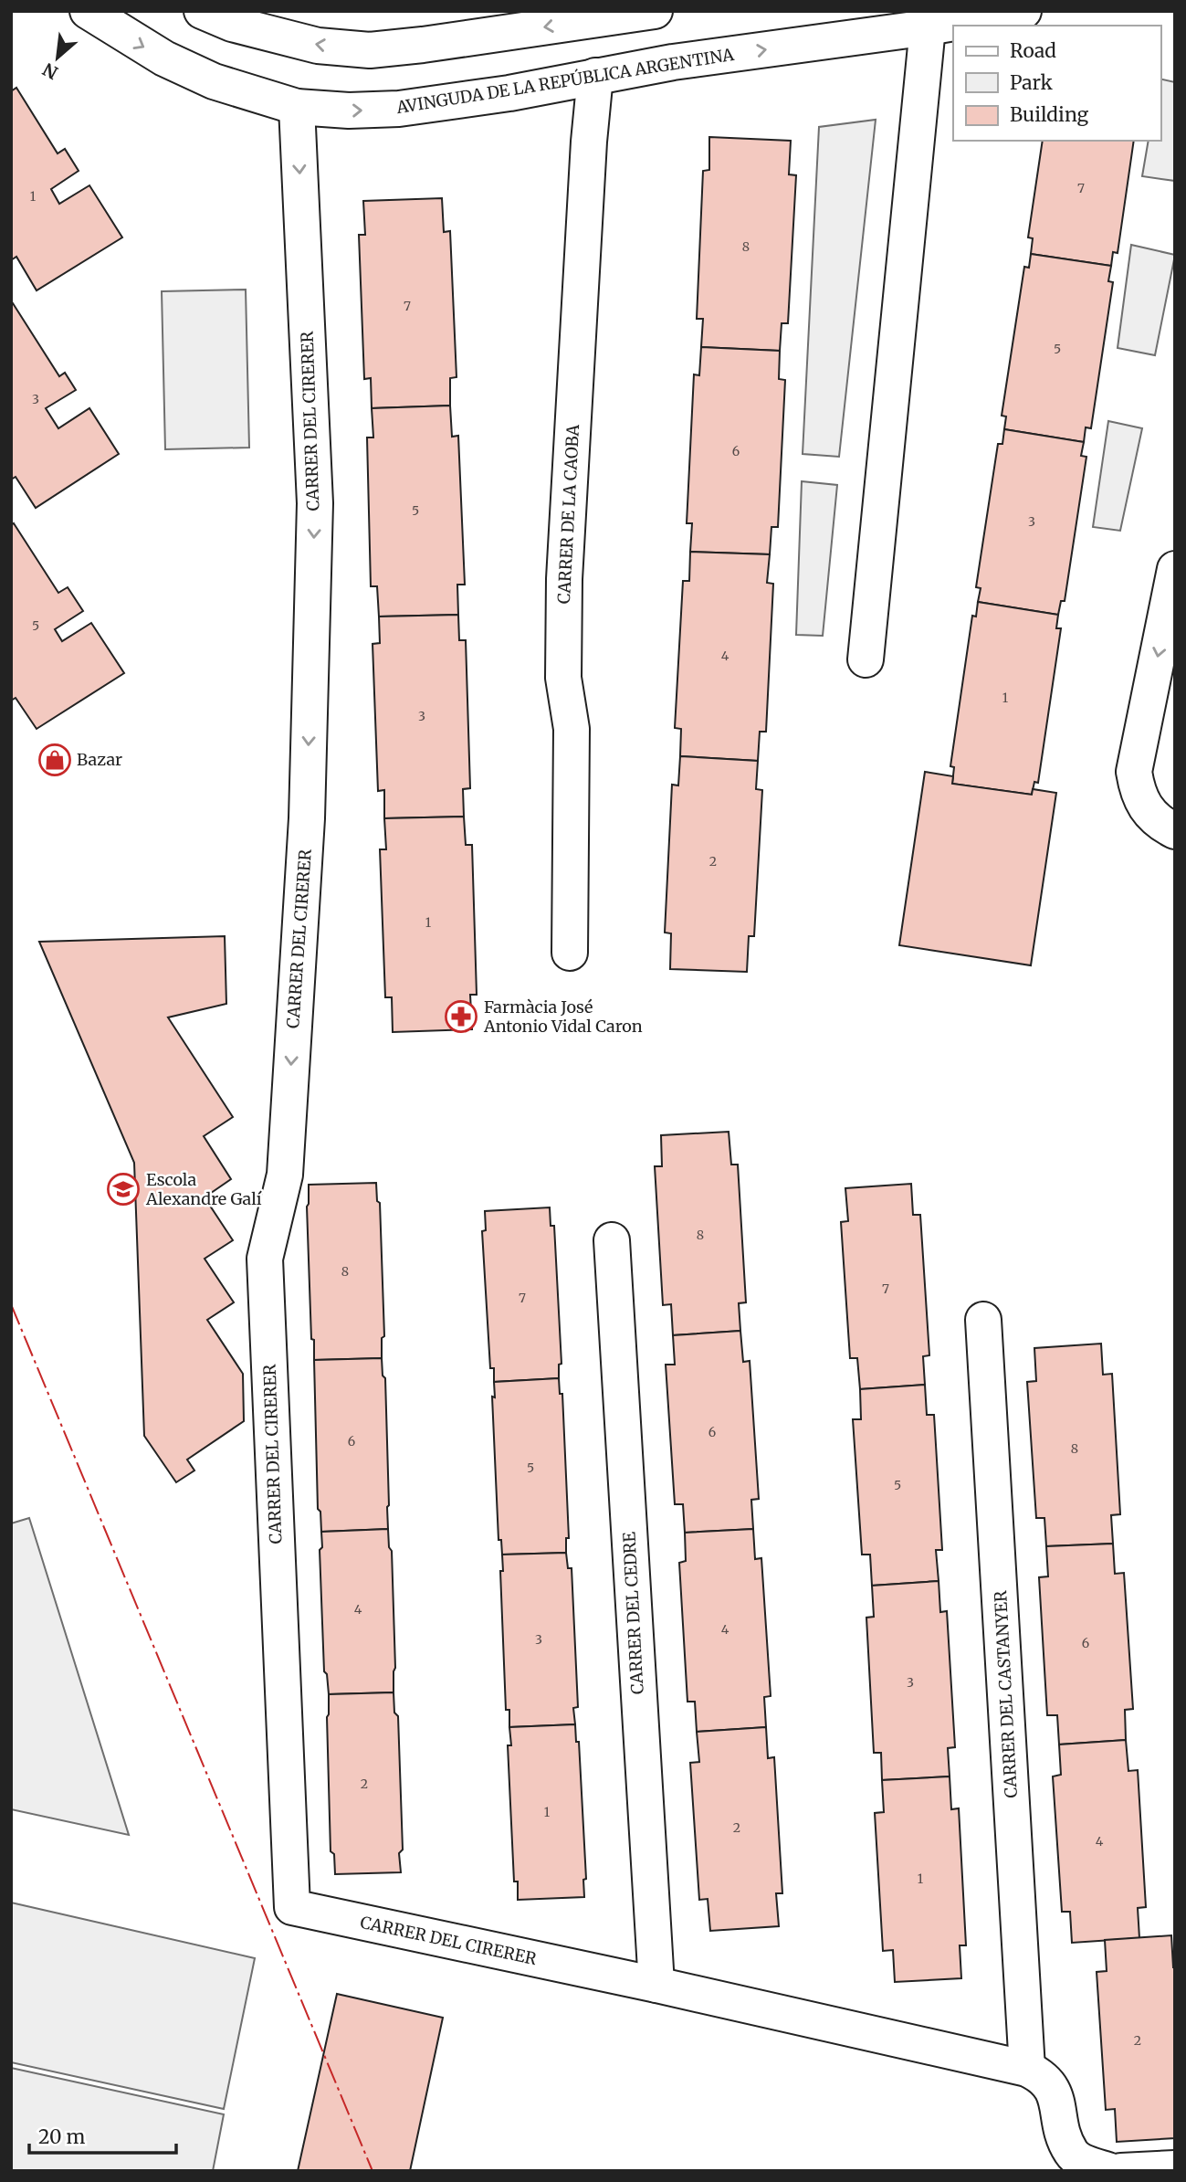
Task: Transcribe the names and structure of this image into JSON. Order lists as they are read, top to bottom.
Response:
{
  "streets": {
    "street": [
      "AVINGUDA DE LA REPÚBLICA ARGENTINA",
      "CARRER DEL CIRERER",
      "CARRER DE LA CAOBA",
      "CARRER DEL CEDRE",
      "CARRER DEL CASTANYER"
    ]
  },
  "crossings": [
    ["AVINGUDA DE LA REPÚBLICA ARGENTINA", "CARRER DEL CIRERER"],
    ["AVINGUDA DE LA REPÚBLICA ARGENTINA", "CARRER DE LA CAOBA"],
    ["CARRER DEL CIRERER", "CARRER DEL CEDRE"],
    ["CARRER DEL CIRERER", "CARRER DEL CASTANYER"]
  ],
  "one_way": ["CARRER DEL CIRERER"],
  "places": {
    "shop": ["Bazar"],
    "pharmacy": ["Farmàcia José Antonio Vidal Caron"],
    "school or university": ["Escola Alexandre Galí"]
  },
  "house_numbers": [
    "7",
    "1",
    "8",
    "7",
    "5",
    "3",
    "6",
    "5",
    "3",
    "5",
    "4",
    "1",
    "3",
    "2",
    "1",
    "8",
    "8",
    "7",
    "7",
    "6",
    "6",
    "8",
    "5",
    "5",
    "4",
    "4",
    "3",
    "6",
    "3",
    "2",
    "1",
    "2",
    "4",
    "1",
    "2"
  ],
  "legend": ["Road", "Park", "Building"],
  "scale_bar": "20 m",
  "north": "bottom left"
}
